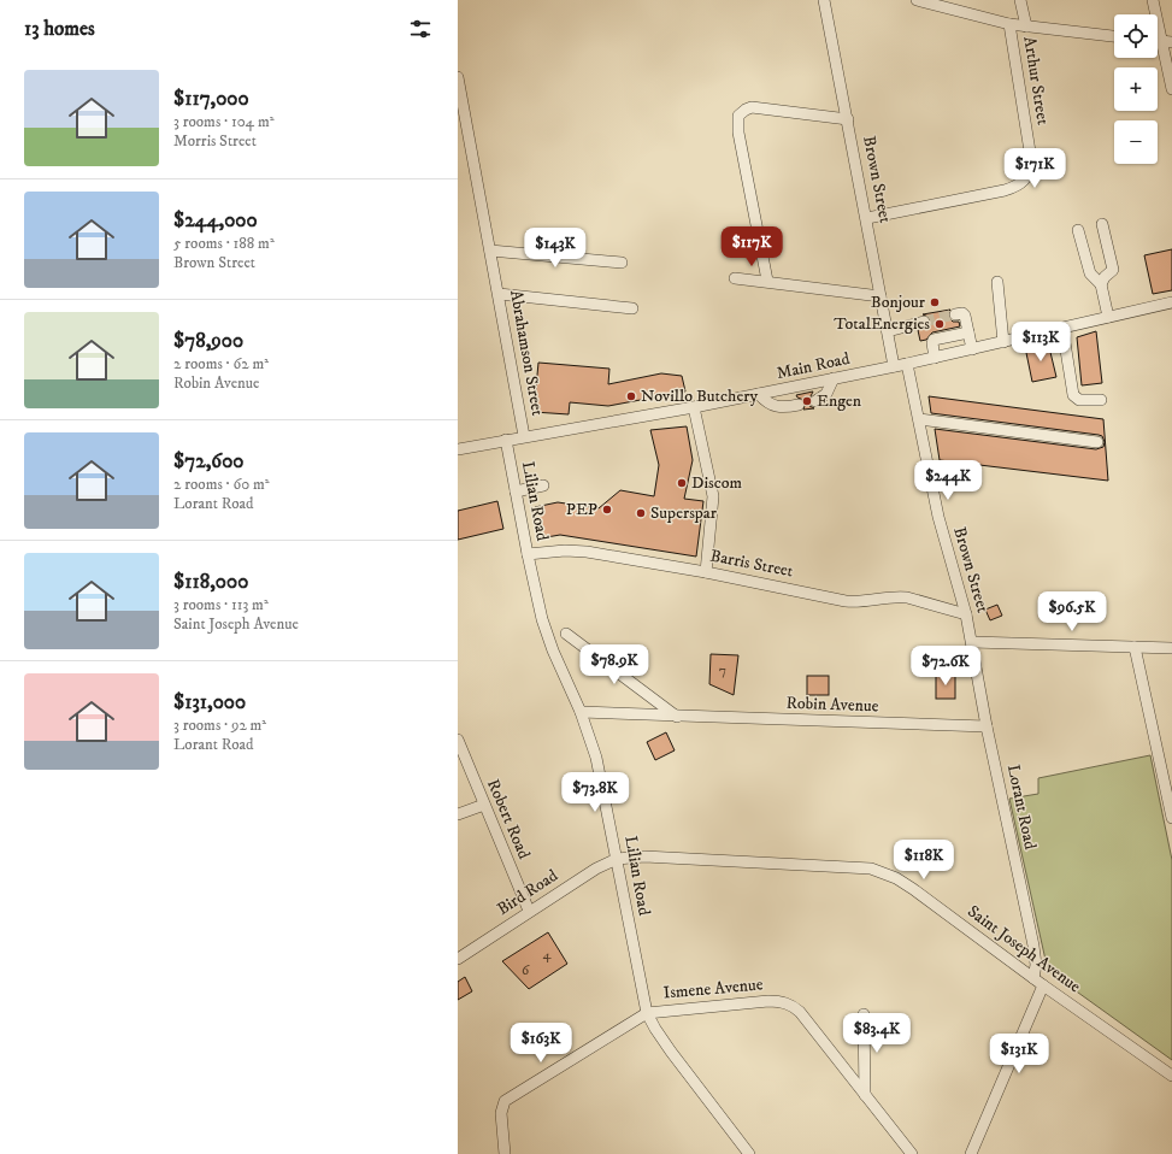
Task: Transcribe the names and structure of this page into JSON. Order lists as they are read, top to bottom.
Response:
{
  "streets": {
    "street": [
      "Arthur Street",
      "Brown Street",
      "Abrahamson Street",
      "Main Road",
      "Lilian Road",
      "Barris Street",
      "Robin Avenue",
      "Lorant Road",
      "Robert Road",
      "Bird Road",
      "Saint Joseph Avenue",
      "Ismene Avenue"
    ]
  },
  "crossings": [
    ["Arthur Street", "Brown Street"],
    ["Brown Street", "Main Road"],
    ["Brown Street", "Barris Street"],
    ["Brown Street", "Lorant Road"],
    ["Abrahamson Street", "Main Road"],
    ["Main Road", "Lilian Road"],
    ["Lilian Road", "Barris Street"],
    ["Lilian Road", "Robin Avenue"],
    ["Lilian Road", "Bird Road"],
    ["Lilian Road", "Saint Joseph Avenue"],
    ["Lilian Road", "Ismene Avenue"],
    ["Robin Avenue", "Lorant Road"],
    ["Lorant Road", "Saint Joseph Avenue"],
    ["Robert Road", "Bird Road"],
    ["Bird Road", "Saint Joseph Avenue"]
  ],
  "places": [
    "Bonjour",
    "TotalEnergies",
    "Novillo Butchery",
    "Engen",
    "Discom",
    "PEP",
    "Superspar"
  ],
  "house_numbers": ["7", "4", "6"],
  "page": {
    "heading": "13 homes",
    "map_buttons": ["+", "−"],
    "list": [
      {
        "name": "$117,000",
        "note": "3 rooms · 104 m² · Morris Street"
      },
      {
        "name": "$244,000",
        "note": "5 rooms · 188 m² · Brown Street"
      },
      {
        "name": "$78,900",
        "note": "2 rooms · 62 m² · Robin Avenue"
      },
      {
        "name": "$72,600",
        "note": "2 rooms · 60 m² · Lorant Road"
      },
      {
        "name": "$118,000",
        "note": "3 rooms · 113 m² · Saint Joseph Avenue"
      },
      {
        "name": "$131,000",
        "note": "3 rooms · 92 m² · Lorant Road"
      }
    ],
    "price": [
      "$171K",
      "$117K",
      "$143K",
      "$113K",
      "$244K",
      "$96.5K",
      "$78.9K",
      "$72.6K",
      "$73.8K",
      "$118K",
      "$83.4K",
      "$163K",
      "$131K"
    ]
  }
}
